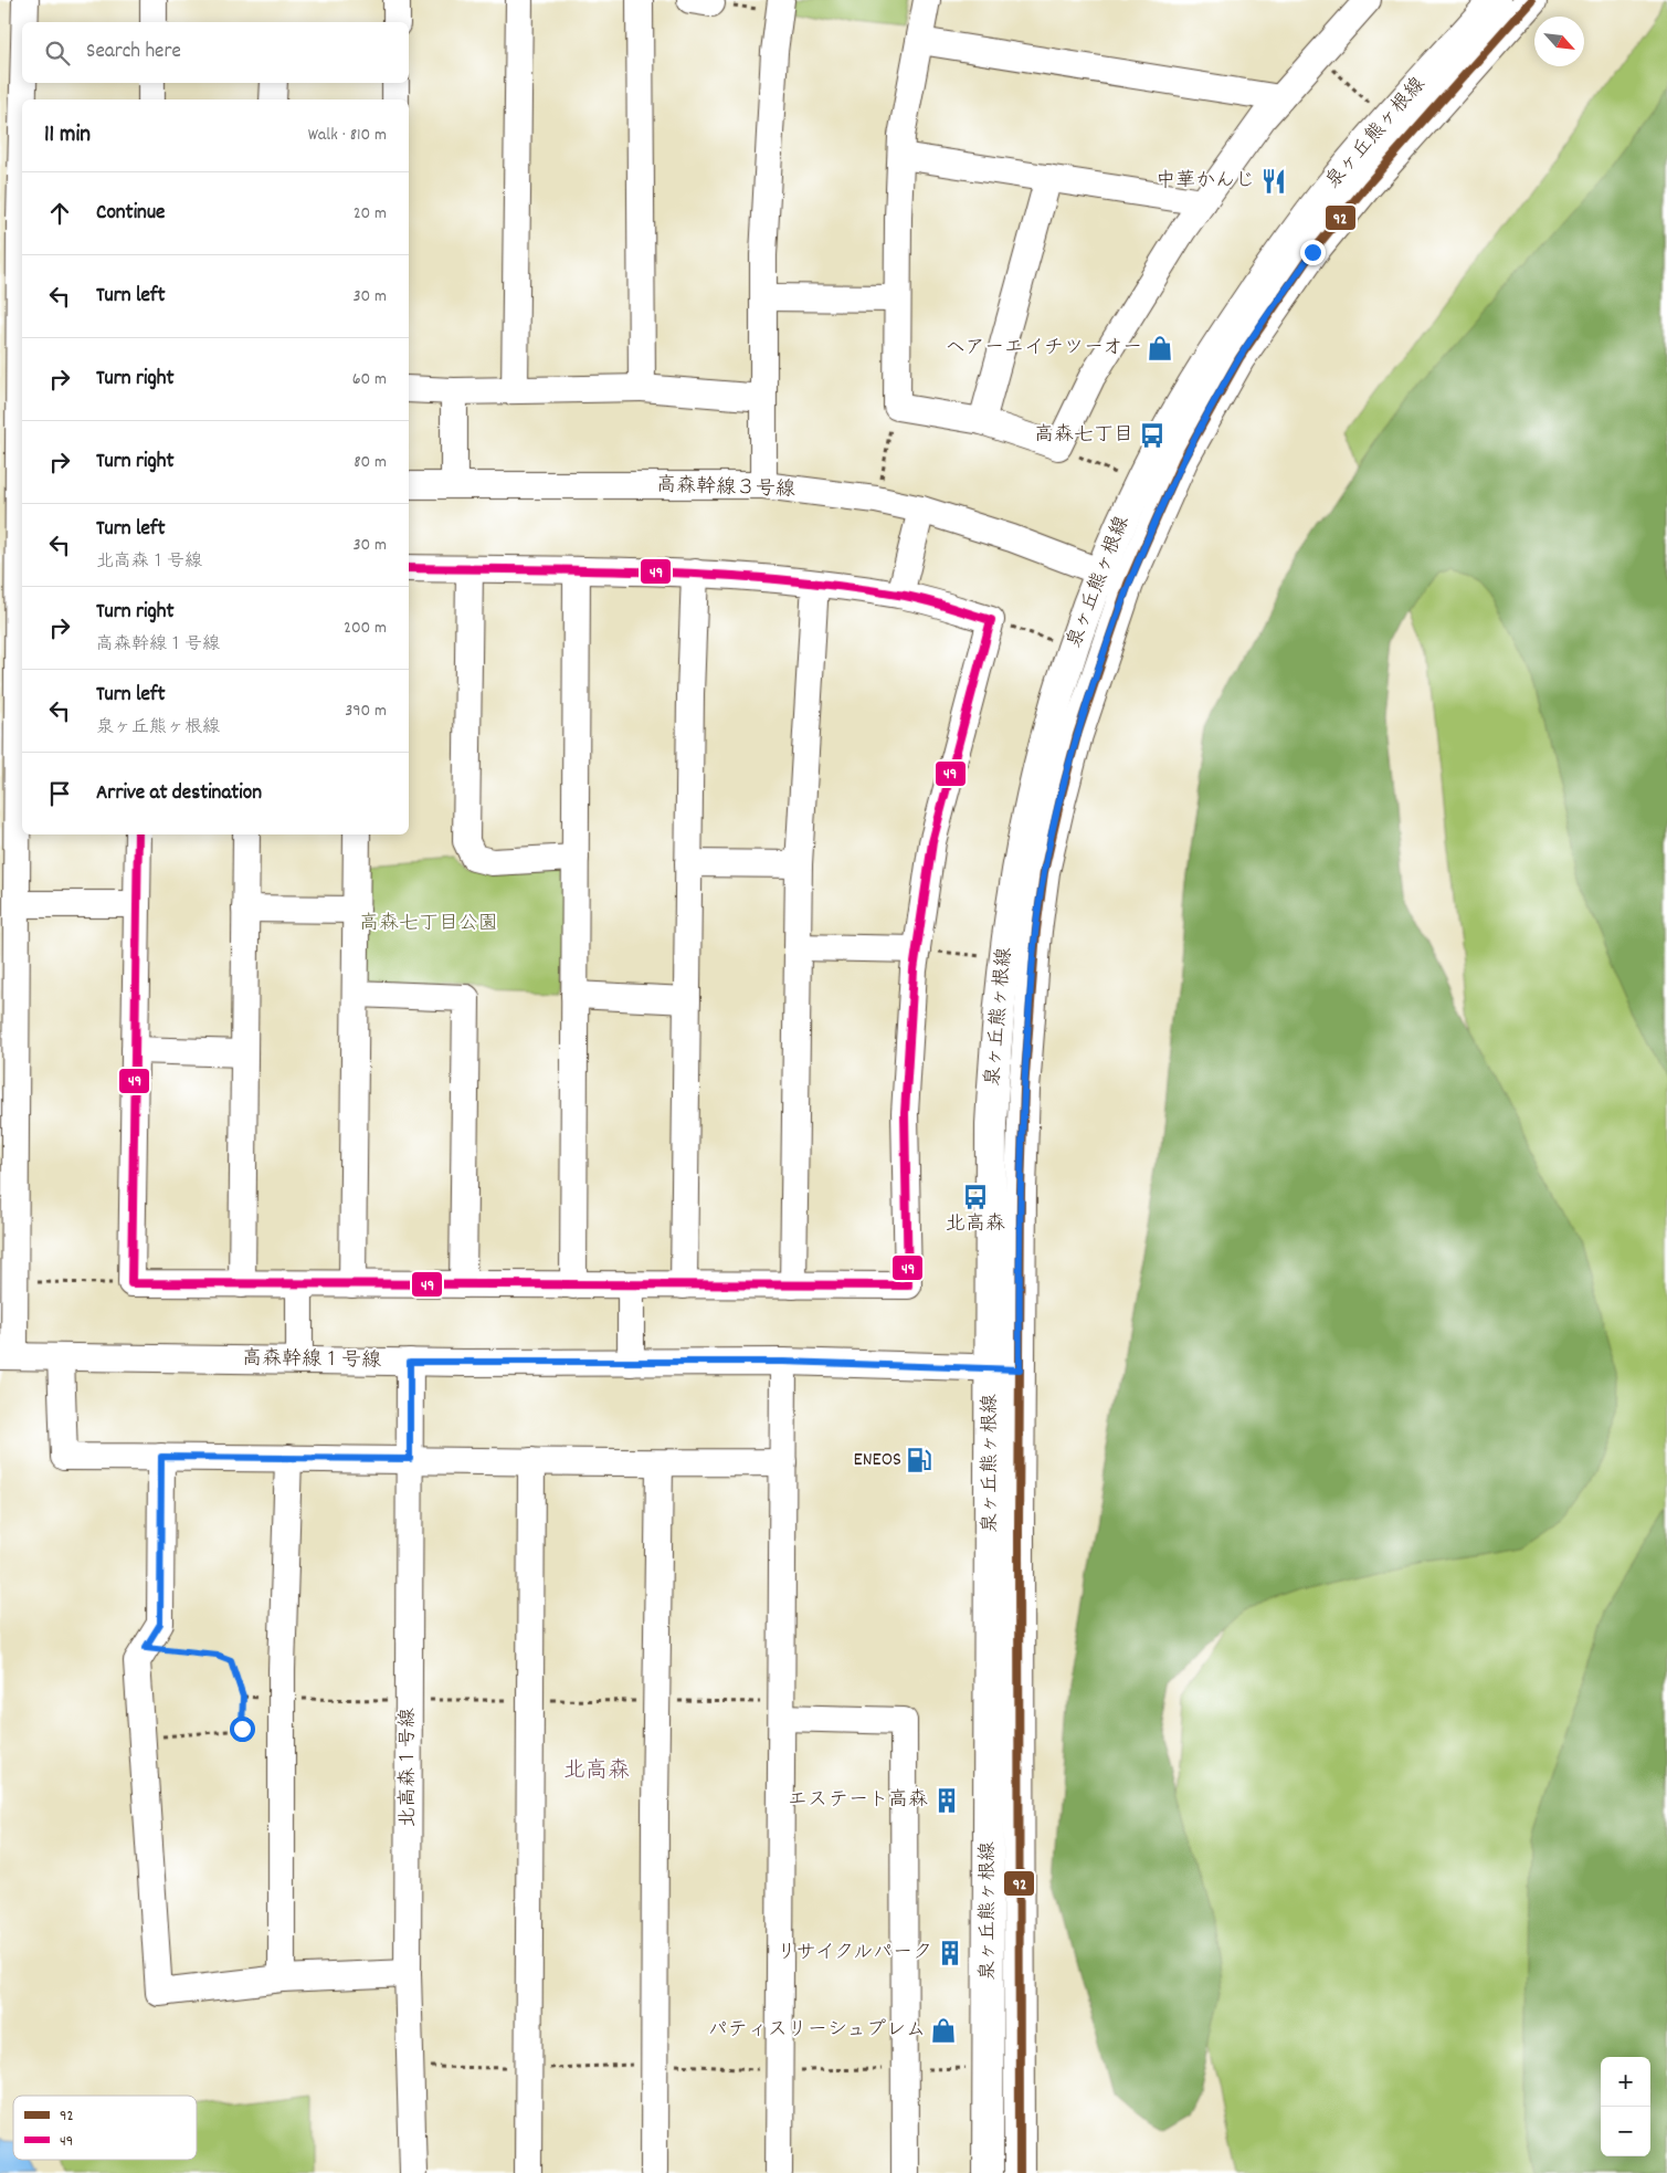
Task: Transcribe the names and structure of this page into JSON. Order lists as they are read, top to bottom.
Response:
{
  "streets": {
    "main road": ["泉ヶ丘熊ヶ根線"],
    "street": ["高森幹線３号線", "高森幹線１号線", "北高森１号線"]
  },
  "crossings": [
    ["泉ヶ丘熊ヶ根線", "高森幹線３号線"],
    ["泉ヶ丘熊ヶ根線", "高森幹線１号線"],
    ["高森幹線１号線", "北高森１号線"]
  ],
  "districts": ["北高森"],
  "parks": ["高森七丁目公園"],
  "places": {
    "restaurant": ["中華かんじ"],
    "shop": ["ヘアーエイチツーオー", "パティスリーシュプレム"],
    "bus stop": ["高森七丁目", "北高森"],
    "fuel station": ["ENEOS"],
    "building": ["エステート高森", "リサイクルパーク"]
  },
  "lines": ["transit line 92", "transit line 49"],
  "legend": ["92", "49"],
  "north": "bottom right",
  "page": {
    "search": "Search here",
    "heading": ["11 min", "Walk · 810 m"],
    "list": [
      ["Continue", "20 m"],
      ["Turn left", "30 m"],
      ["Turn right", "60 m"],
      ["Turn right", "80 m"],
      ["Turn left", "北高森１号線", "30 m"],
      ["Turn right", "高森幹線１号線", "200 m"],
      ["Turn left", "泉ヶ丘熊ヶ根線", "390 m"],
      "Arrive at destination"
    ],
    "map_buttons": ["+", "−"]
  }
}
